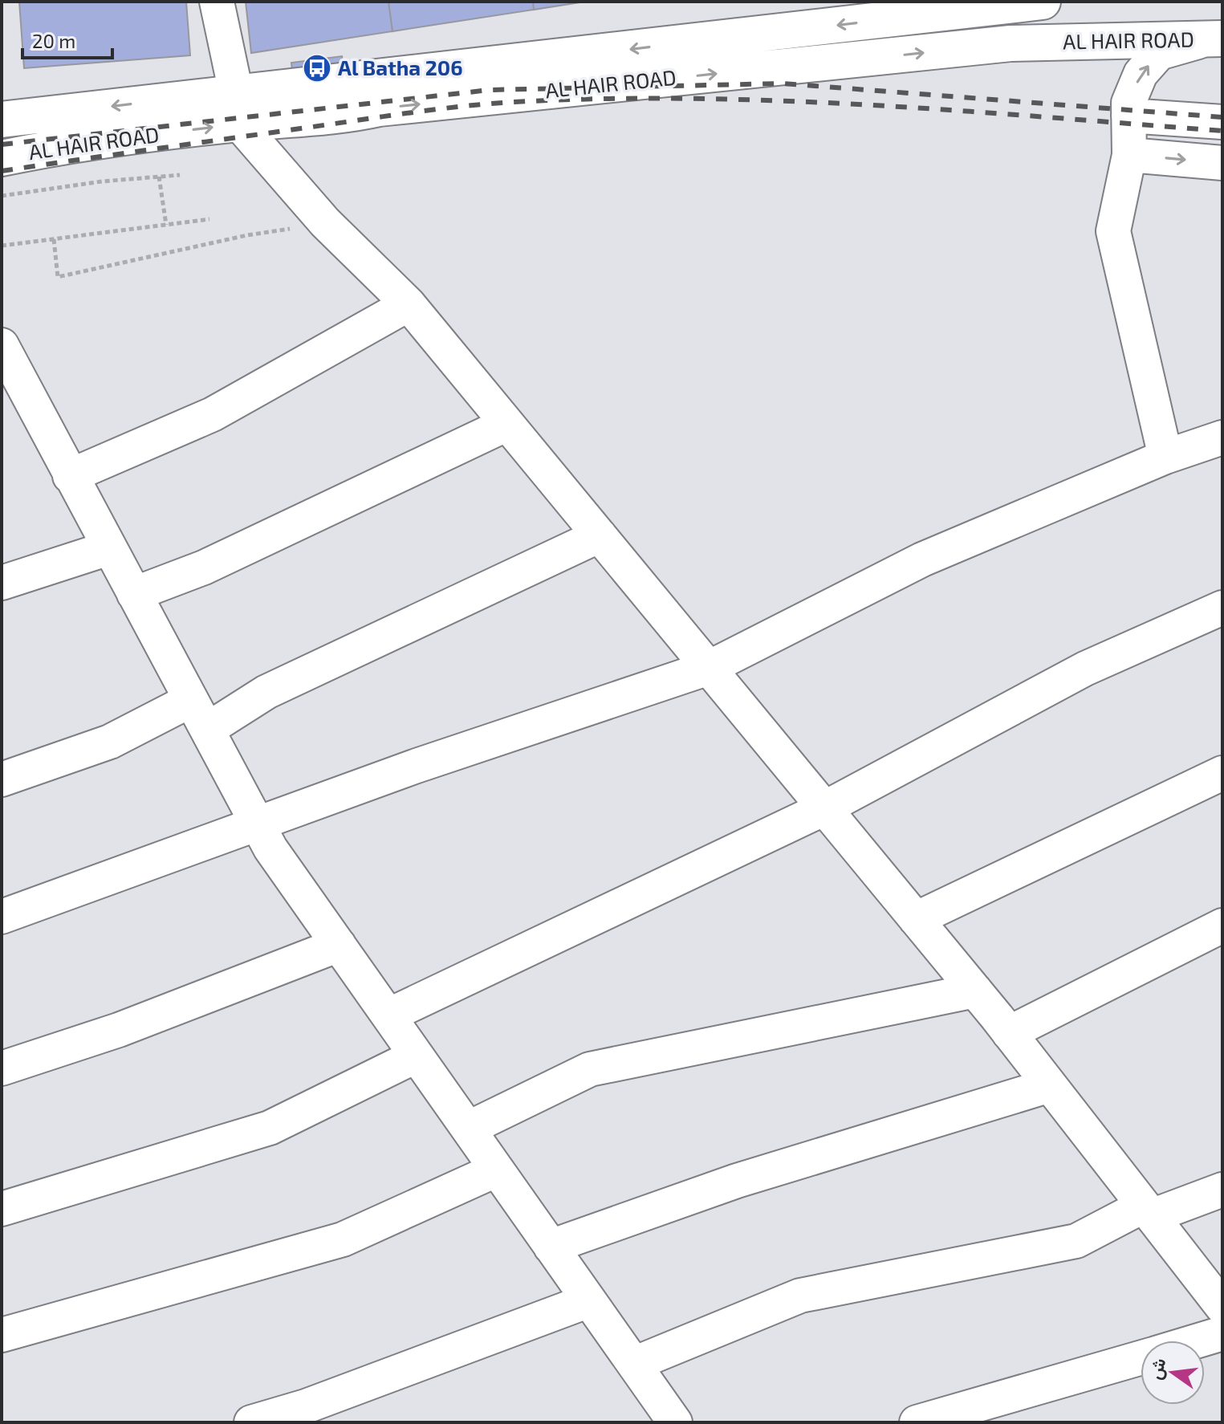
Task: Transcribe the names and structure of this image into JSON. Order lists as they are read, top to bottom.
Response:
{
  "streets": {
    "main road": ["AL HAIR ROAD"]
  },
  "places": {
    "bus stop": ["Al Batha 206"]
  },
  "scale_bar": "20 m",
  "north": "left"
}
